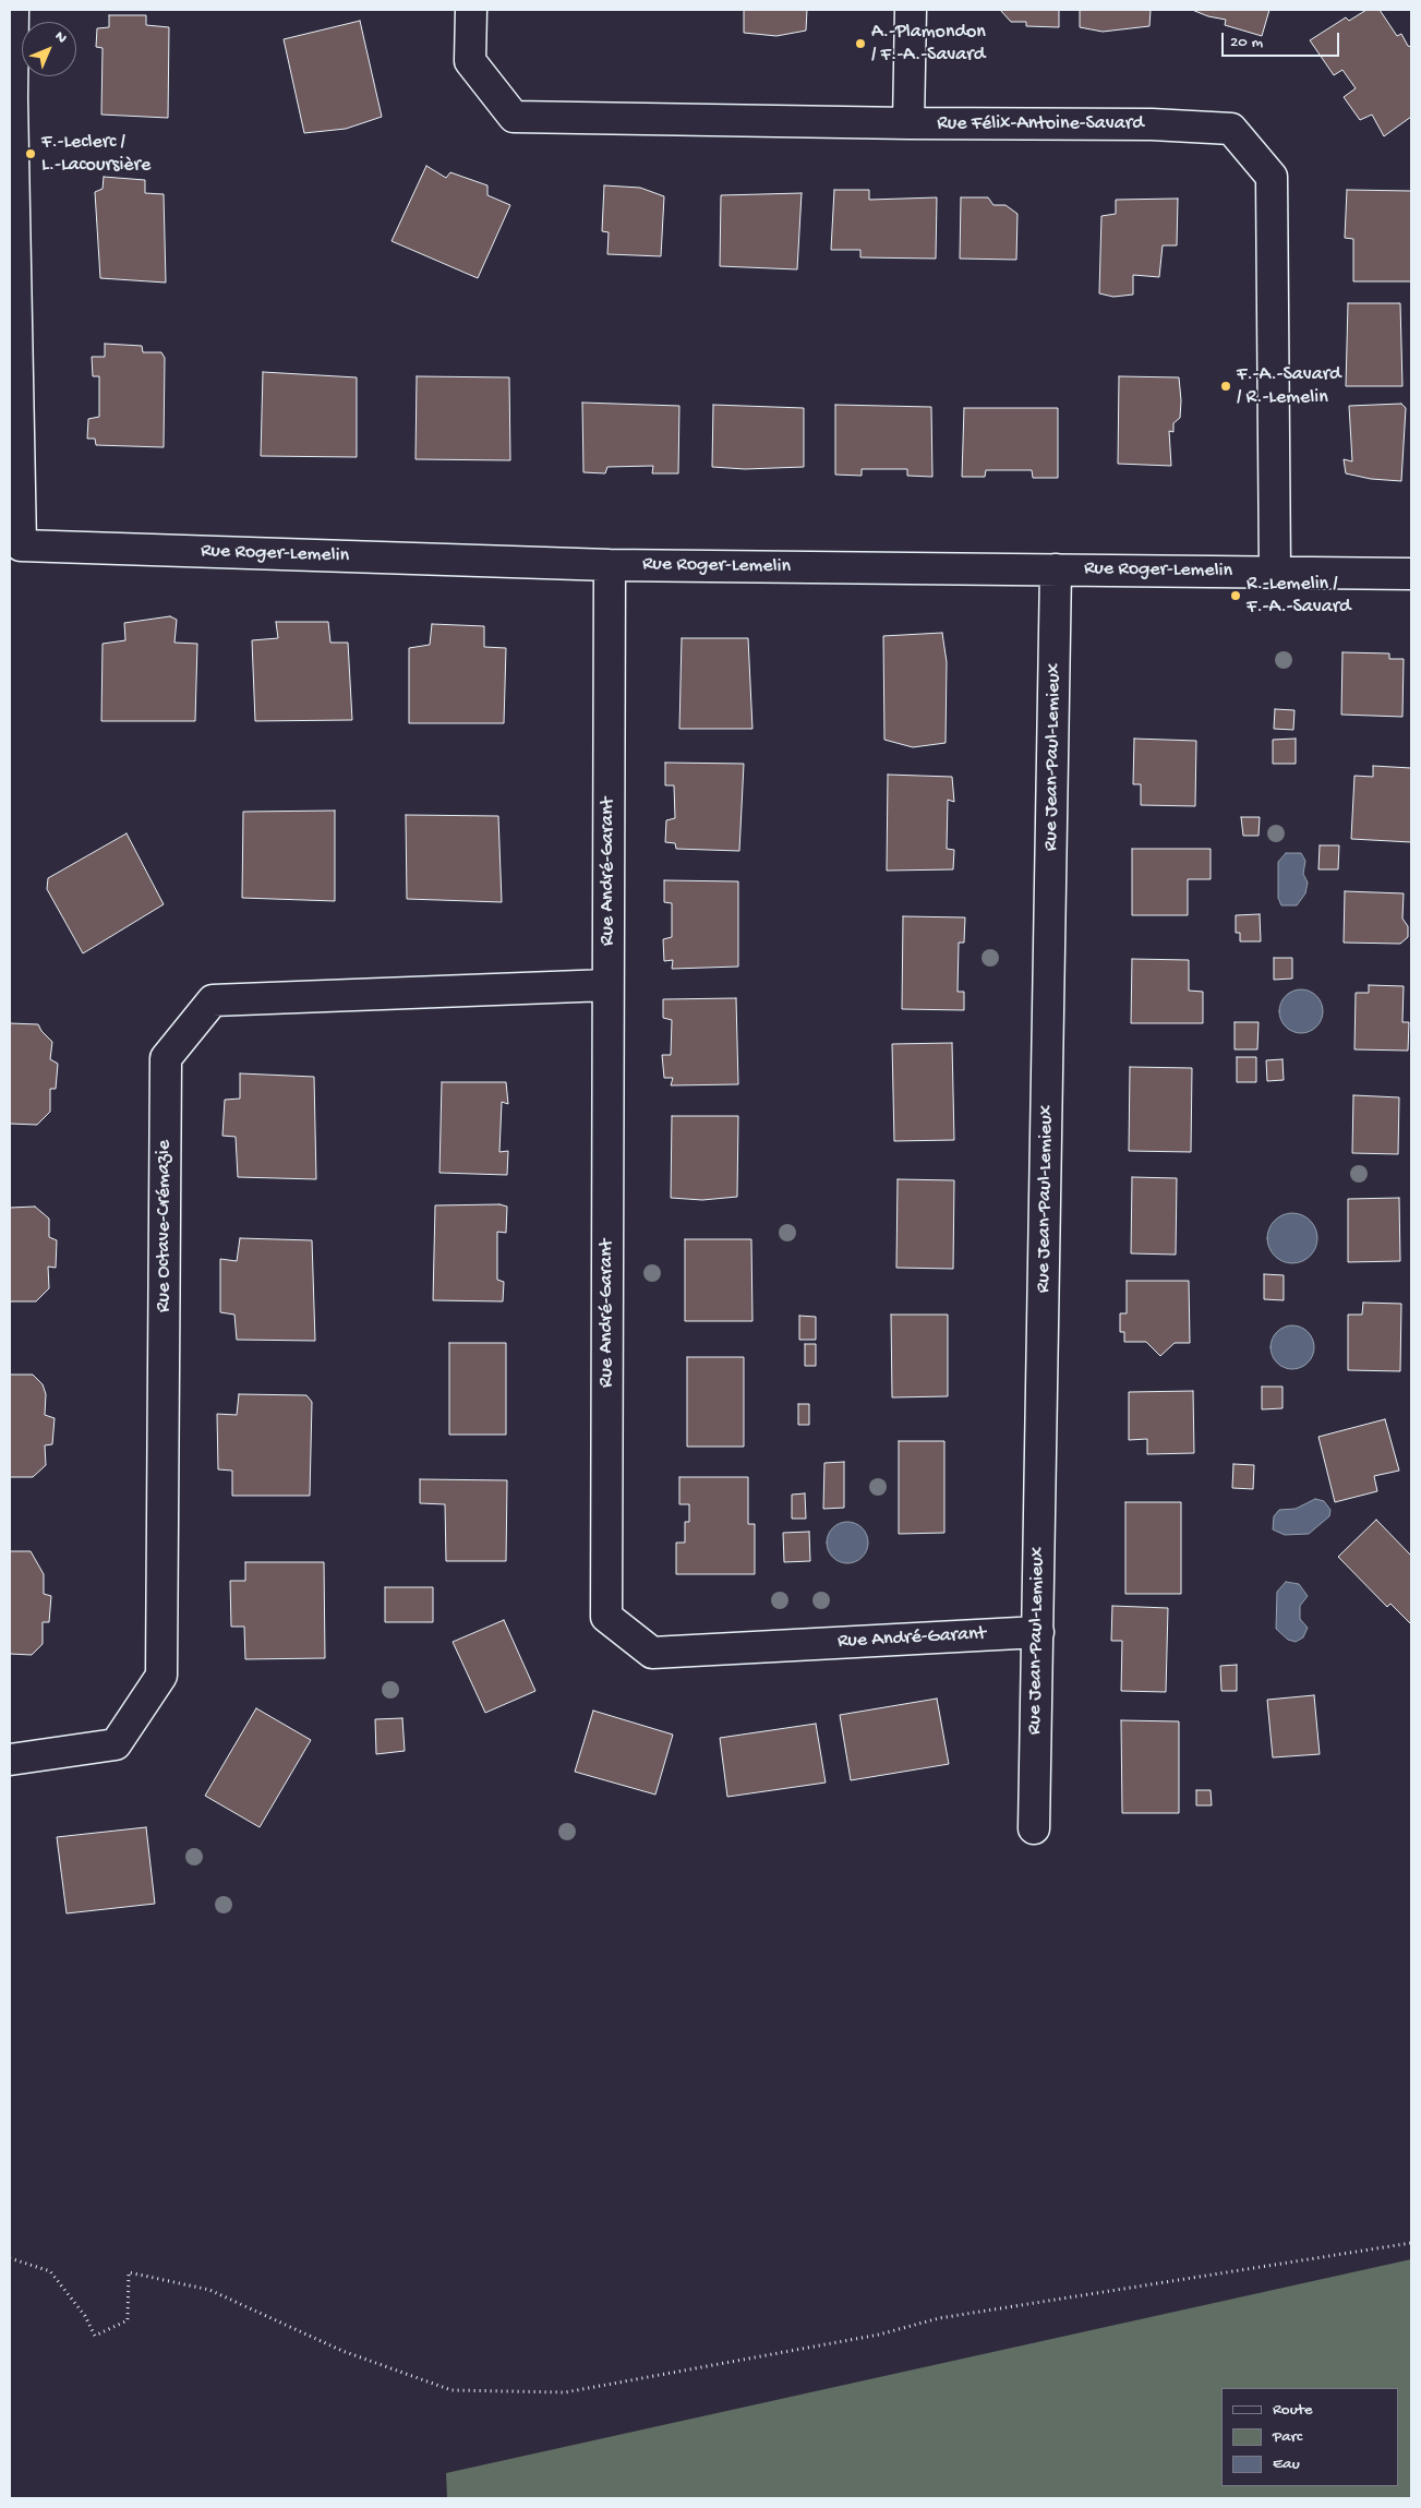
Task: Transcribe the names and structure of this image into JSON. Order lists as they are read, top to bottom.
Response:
{
  "streets": {
    "street": [
      "Rue Félix-Antoine-Savard",
      "Rue Roger-Lemelin",
      "Rue Jean-Paul-Lemieux",
      "Rue André-Garant",
      "Rue Octave-Crémazie"
    ]
  },
  "crossings": [
    ["Rue Félix-Antoine-Savard", "Rue Roger-Lemelin"],
    ["Rue Roger-Lemelin", "Rue Jean-Paul-Lemieux"],
    ["Rue Roger-Lemelin", "Rue André-Garant"],
    ["Rue Jean-Paul-Lemieux", "Rue André-Garant"],
    ["Rue André-Garant", "Rue Octave-Crémazie"]
  ],
  "places": [
    "A.-Plamondon / F.-A.-Savard",
    "F.-Leclerc / L.-Lacoursière",
    "F.-A.-Savard / R.-Lemelin",
    "R.-Lemelin / F.-A.-Savard"
  ],
  "legend": ["Route", "Parc", "Eau"],
  "scale_bar": "20 m",
  "north": "top right"
}
